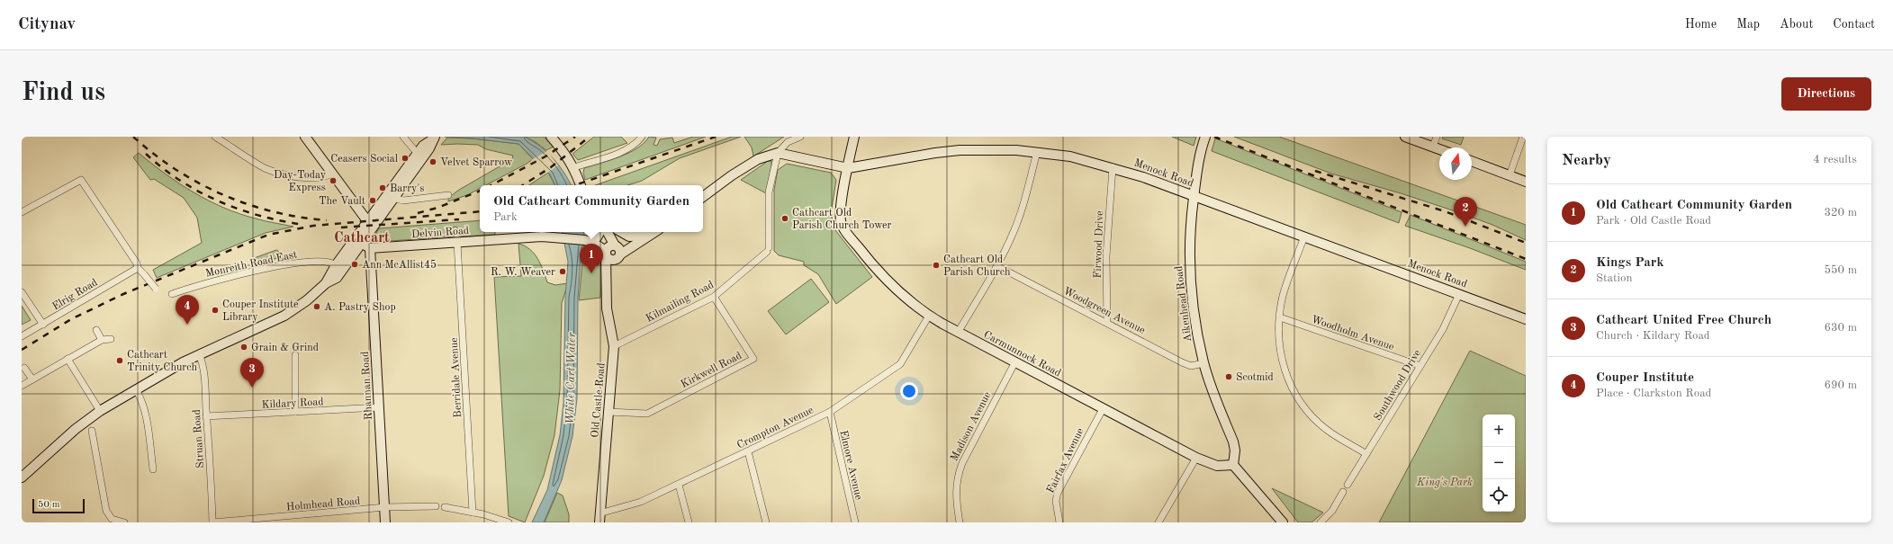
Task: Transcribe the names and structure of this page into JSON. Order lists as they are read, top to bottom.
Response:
{
  "streets": {
    "main road": [
      "Menock Road",
      "Delvin Road",
      "Aikenhead Road",
      "Carmunnock Road",
      "Rhannan Road",
      "Old Castle Road"
    ],
    "street": [
      "Firwood Drive",
      "Monreith Road East",
      "Elrig Road",
      "Kilmailing Road",
      "Woodgreen Avenue",
      "Woodholm Avenue",
      "Kirkwell Road",
      "Berridale Avenue",
      "Southwood Drive",
      "Kildary Road",
      "Madison Avenue",
      "Crompton Avenue",
      "Struan Road",
      "Fairfax Avenue",
      "Elmore Avenue",
      "Holmhead Road"
    ]
  },
  "crossings": [
    ["Menock Road", "Firwood Drive"],
    ["Menock Road", "Kilmailing Road"],
    ["Menock Road", "Aikenhead Road"],
    ["Menock Road", "Carmunnock Road"],
    ["Menock Road", "Southwood Drive"],
    ["Delvin Road", "Berridale Avenue"],
    ["Delvin Road", "Rhannan Road"],
    ["Delvin Road", "Old Castle Road"],
    ["Firwood Drive", "Woodgreen Avenue"],
    ["Kilmailing Road", "Kirkwell Road"],
    ["Kilmailing Road", "Old Castle Road"],
    ["Aikenhead Road", "Woodgreen Avenue"],
    ["Aikenhead Road", "Carmunnock Road"],
    ["Woodholm Avenue", "Southwood Drive"],
    ["Carmunnock Road", "Madison Avenue"],
    ["Carmunnock Road", "Crompton Avenue"],
    ["Carmunnock Road", "Fairfax Avenue"],
    ["Kirkwell Road", "Old Castle Road"],
    ["Rhannan Road", "Kildary Road"],
    ["Rhannan Road", "Holmhead Road"],
    ["Old Castle Road", "Crompton Avenue"],
    ["Kildary Road", "Struan Road"],
    ["Crompton Avenue", "Elmore Avenue"],
    ["Struan Road", "Holmhead Road"]
  ],
  "districts": ["Cathcart"],
  "water": ["White Cart Water"],
  "parks": ["King's Park"],
  "places": [
    "Ceasers Social",
    "Velvet Sparrow",
    "Day-Today Express",
    "Barry's",
    "The Vault",
    "Cathcart Old Parish Church Tower",
    "Ann McAllist45",
    "Cathcart Old Parish Church",
    "R. W. Weaver",
    "A. Pastry Shop",
    "Couper Institute Library",
    "Grain & Grind",
    "Cathcart Trinity Church",
    "Scotmid"
  ],
  "scale_bar": "50 m",
  "north": "top",
  "page": {
    "header": "Citynav",
    "nav": [
      "Home",
      "Map",
      "About",
      "Contact"
    ],
    "buttons": "Directions",
    "title": "Find us",
    "heading": ["Nearby", "4 results"],
    "list": [
      {
        "mark": "1",
        "name": "Old Cathcart Community Garden",
        "note": "Park · Old Castle Road",
        "value": "320 m"
      },
      {
        "mark": "2",
        "name": "Kings Park",
        "note": "Station",
        "value": "550 m"
      },
      {
        "mark": "3",
        "name": "Cathcart United Free Church",
        "note": "Church · Kildary Road",
        "value": "630 m"
      },
      {
        "mark": "4",
        "name": "Couper Institute",
        "note": "Place · Clarkston Road",
        "value": "690 m"
      }
    ],
    "popup": ["Old Cathcart Community Garden", "Park"],
    "pins": [
      "2",
      "1",
      "4",
      "3"
    ],
    "map_buttons": ["+", "−"],
    "scale": "50 m"
  }
}
